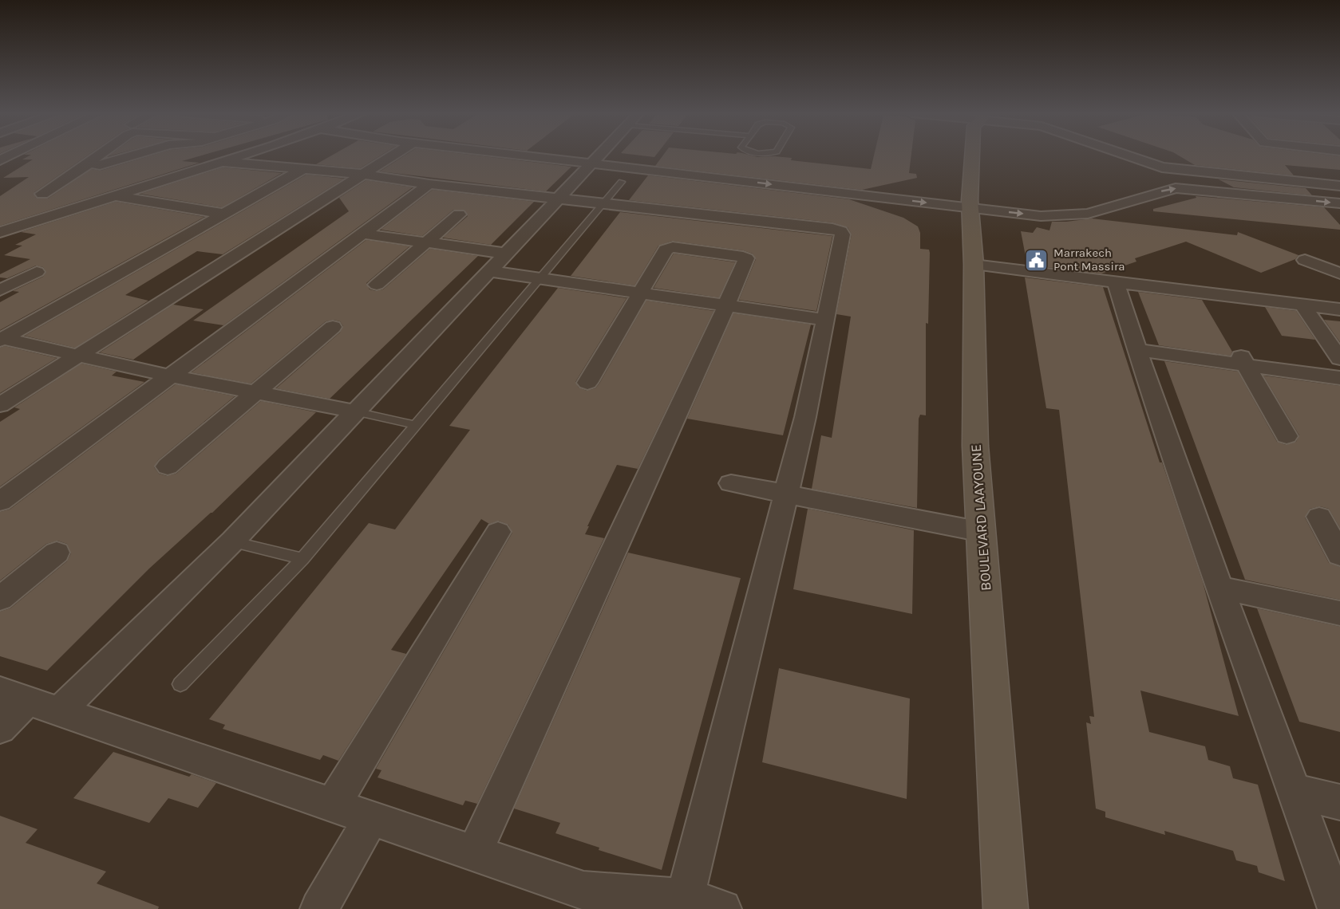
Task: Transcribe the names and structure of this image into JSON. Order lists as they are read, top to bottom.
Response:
{
  "streets": {
    "street": ["BOULEVARD LAAYOUNE"]
  },
  "places": {
    "public building": ["Marrakech Pont Massira"]
  }
}
